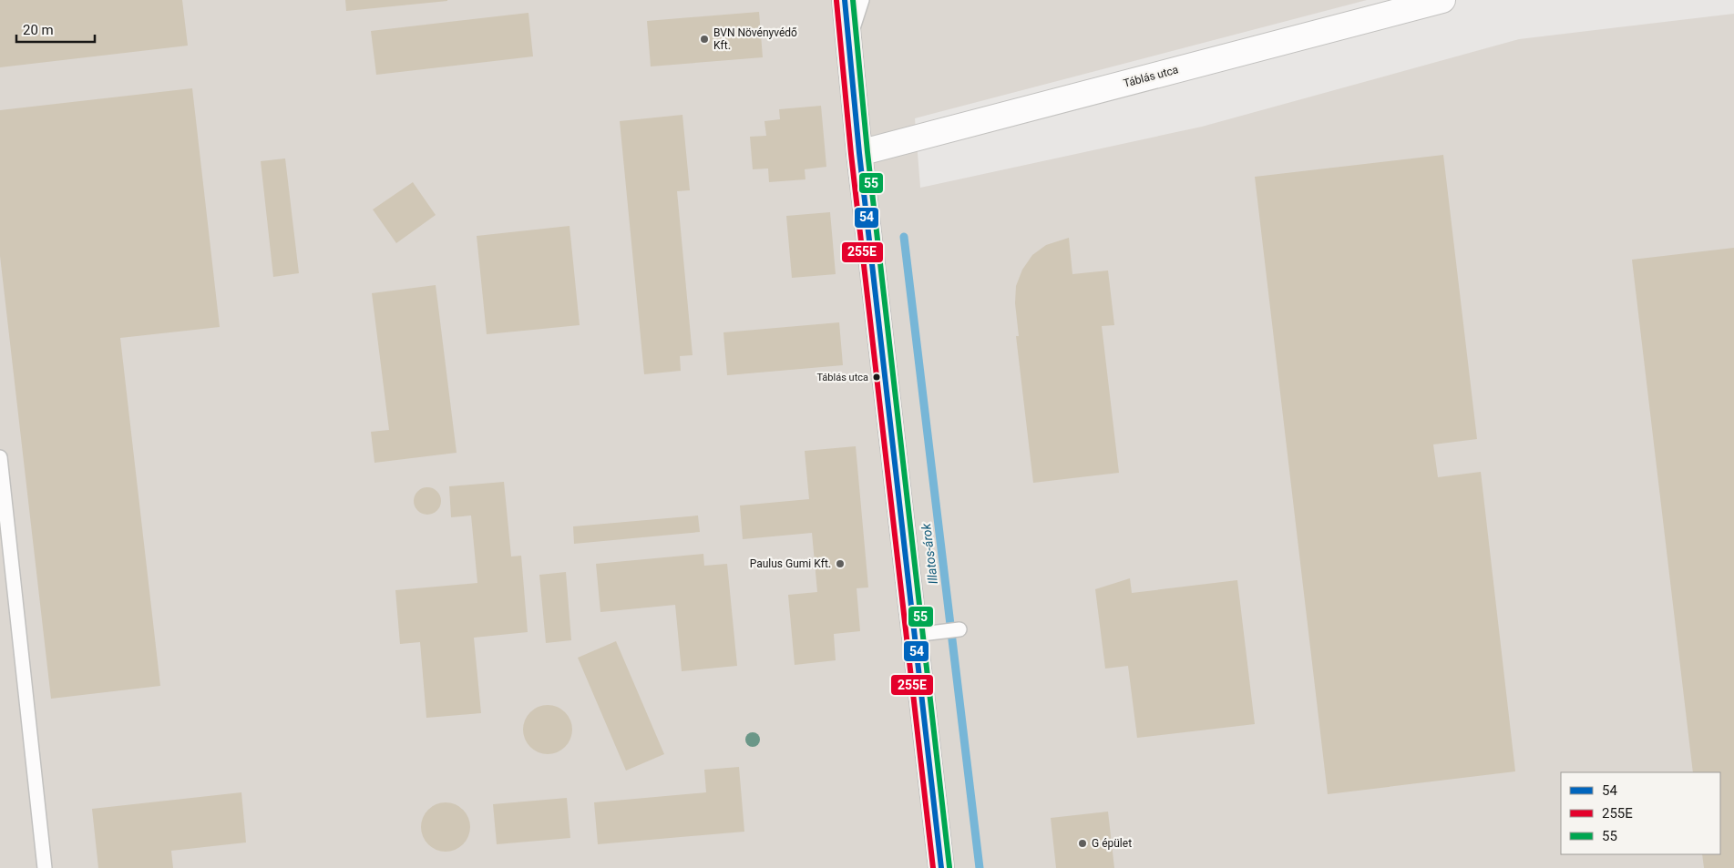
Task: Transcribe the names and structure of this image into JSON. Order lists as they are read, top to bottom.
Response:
{
  "streets": {
    "street": ["Táblás utca"]
  },
  "water": ["Illatos-árok"],
  "places": [
    "BVN Növényvédő Kft.",
    "Táblás utca",
    "Paulus Gumi Kft.",
    "G épület"
  ],
  "lines": ["transit line 54", "transit line 55", "transit line 255E"],
  "legend": ["54", "255E", "55"],
  "scale_bar": "20 m"
}
